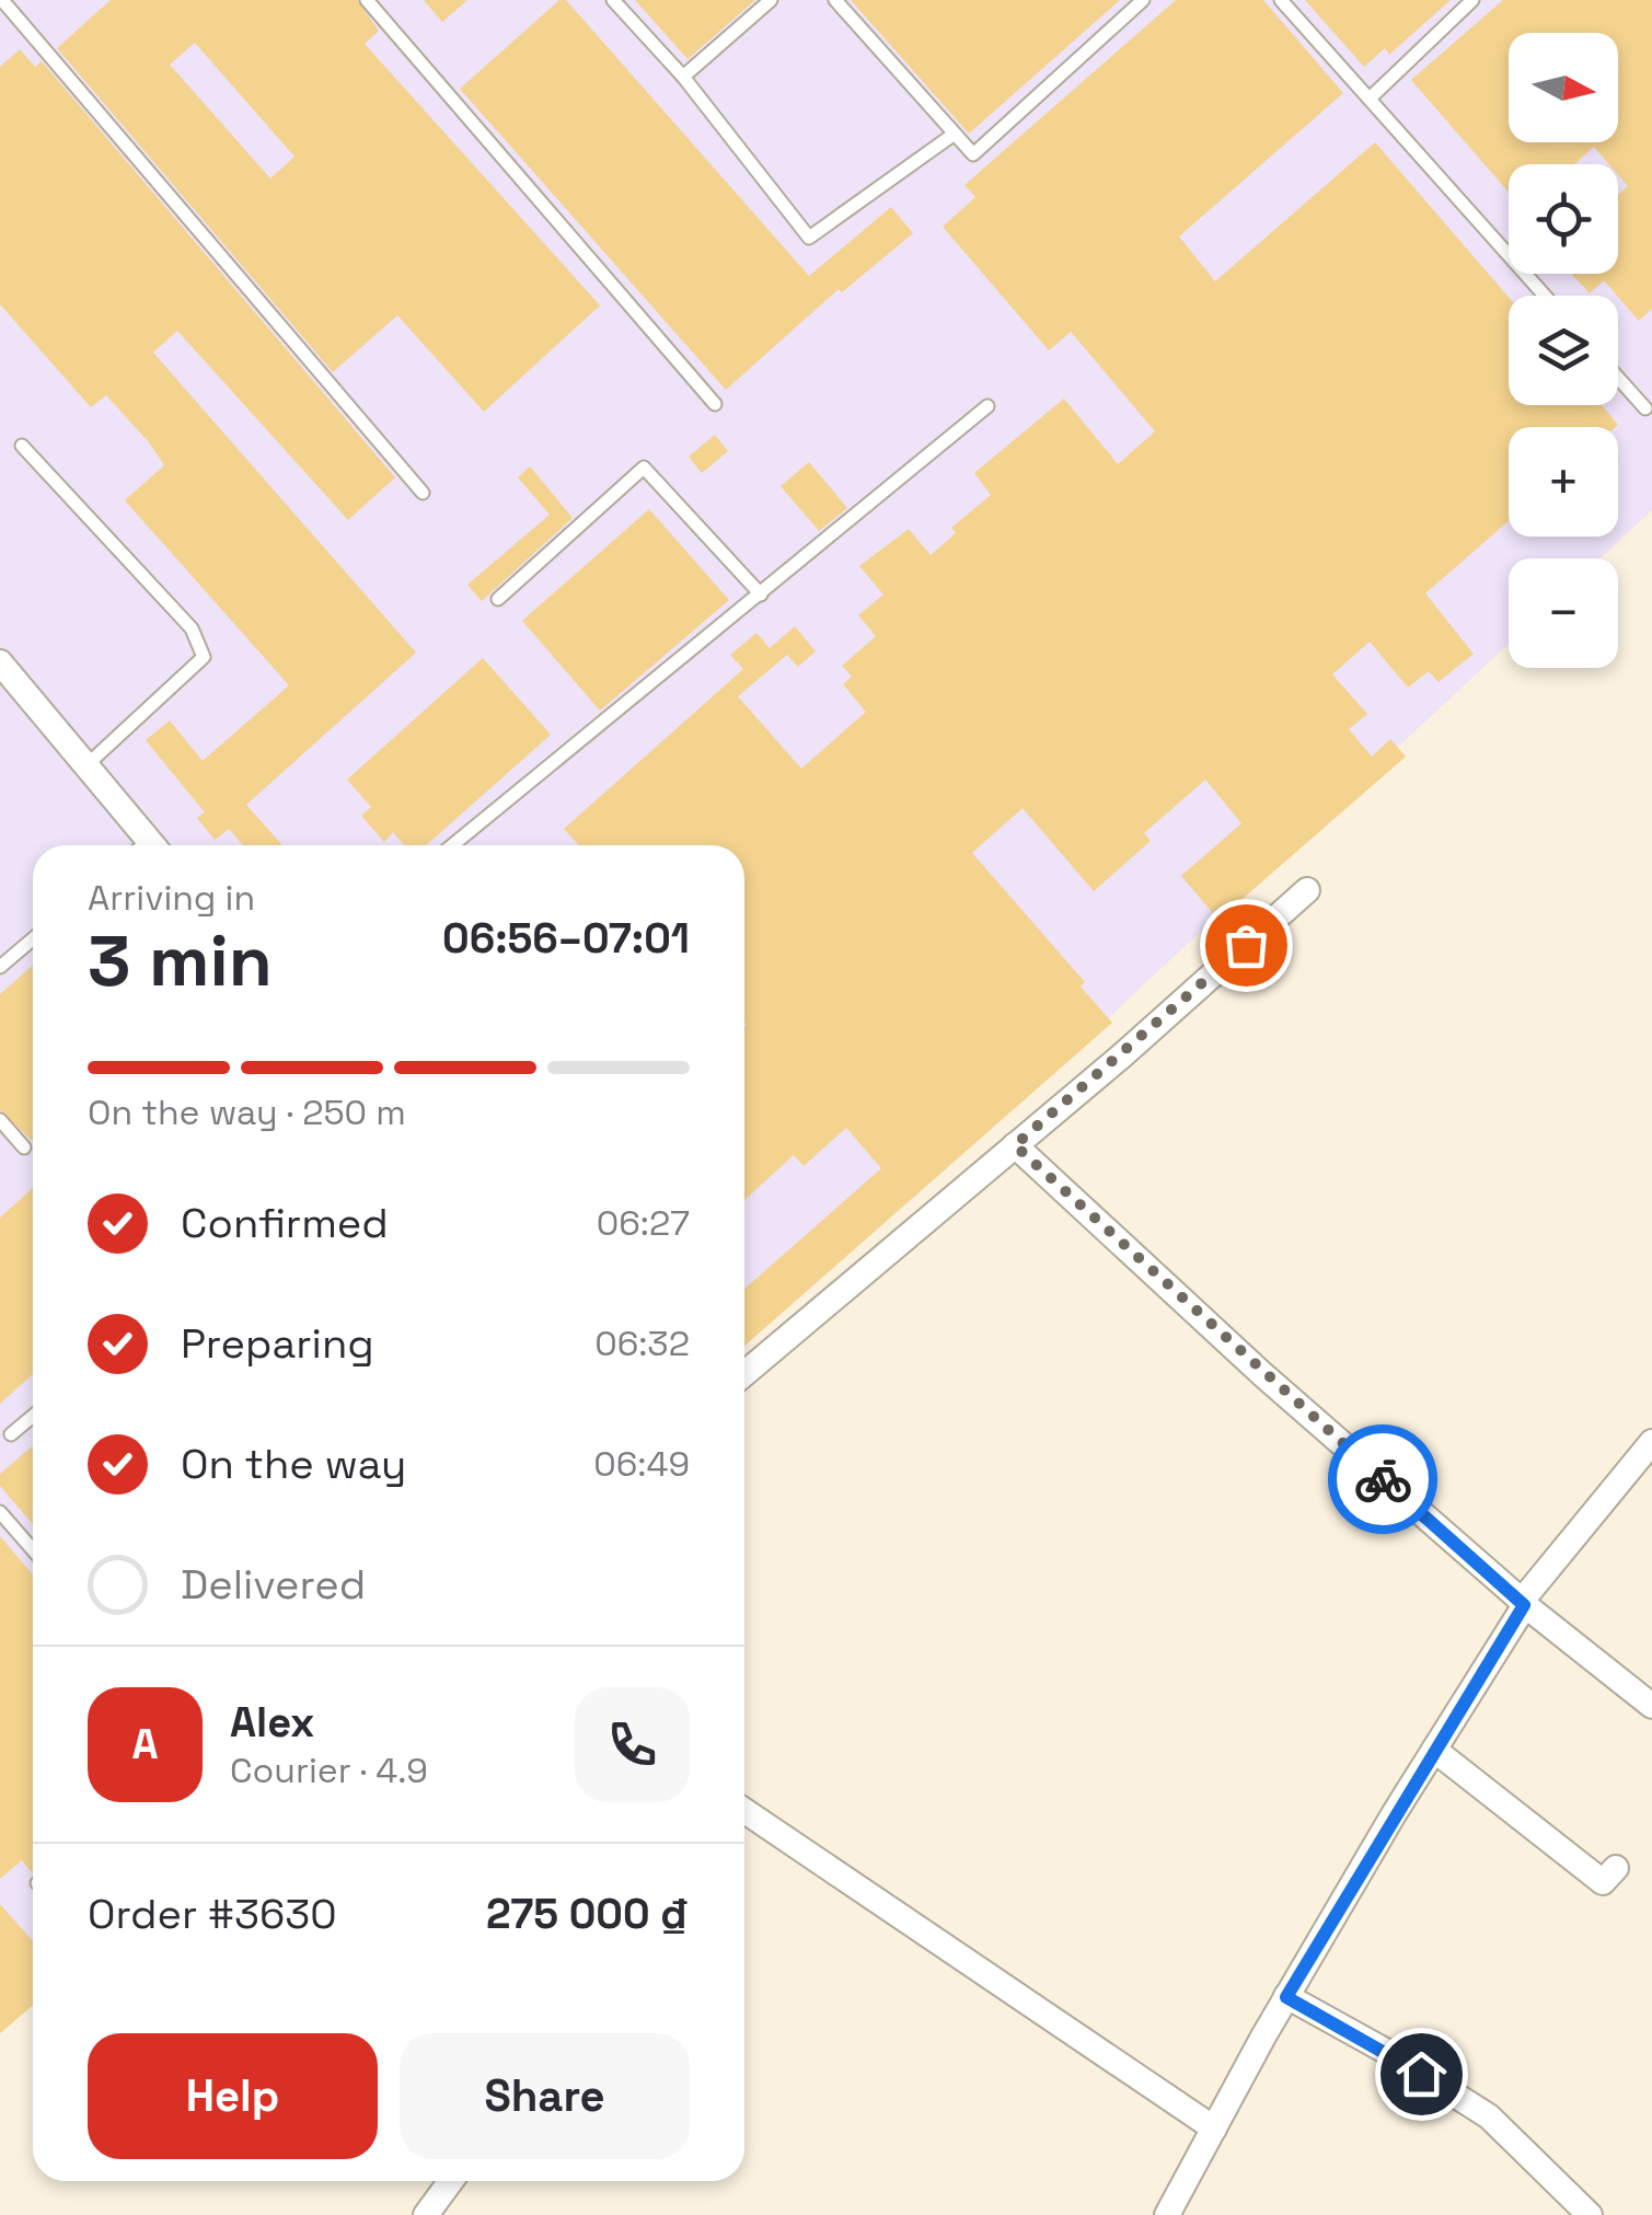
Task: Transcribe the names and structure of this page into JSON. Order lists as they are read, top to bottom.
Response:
{
  "north": "right",
  "page": {
    "map_buttons": ["+", "−"],
    "heading": ["3 min", "Arriving in", "06:56–07:01"],
    "panel": [
      "Alex",
      "Courier · 4.9",
      "Order #3630",
      "275 000 ₫"
    ],
    "bar": "On the way · 250 m",
    "list": [
      ["Confirmed", "06:27"],
      ["Preparing", "06:32"],
      ["On the way", "06:49"],
      "Delivered"
    ],
    "round": "A",
    "buttons": ["Help", "Share"]
  }
}
